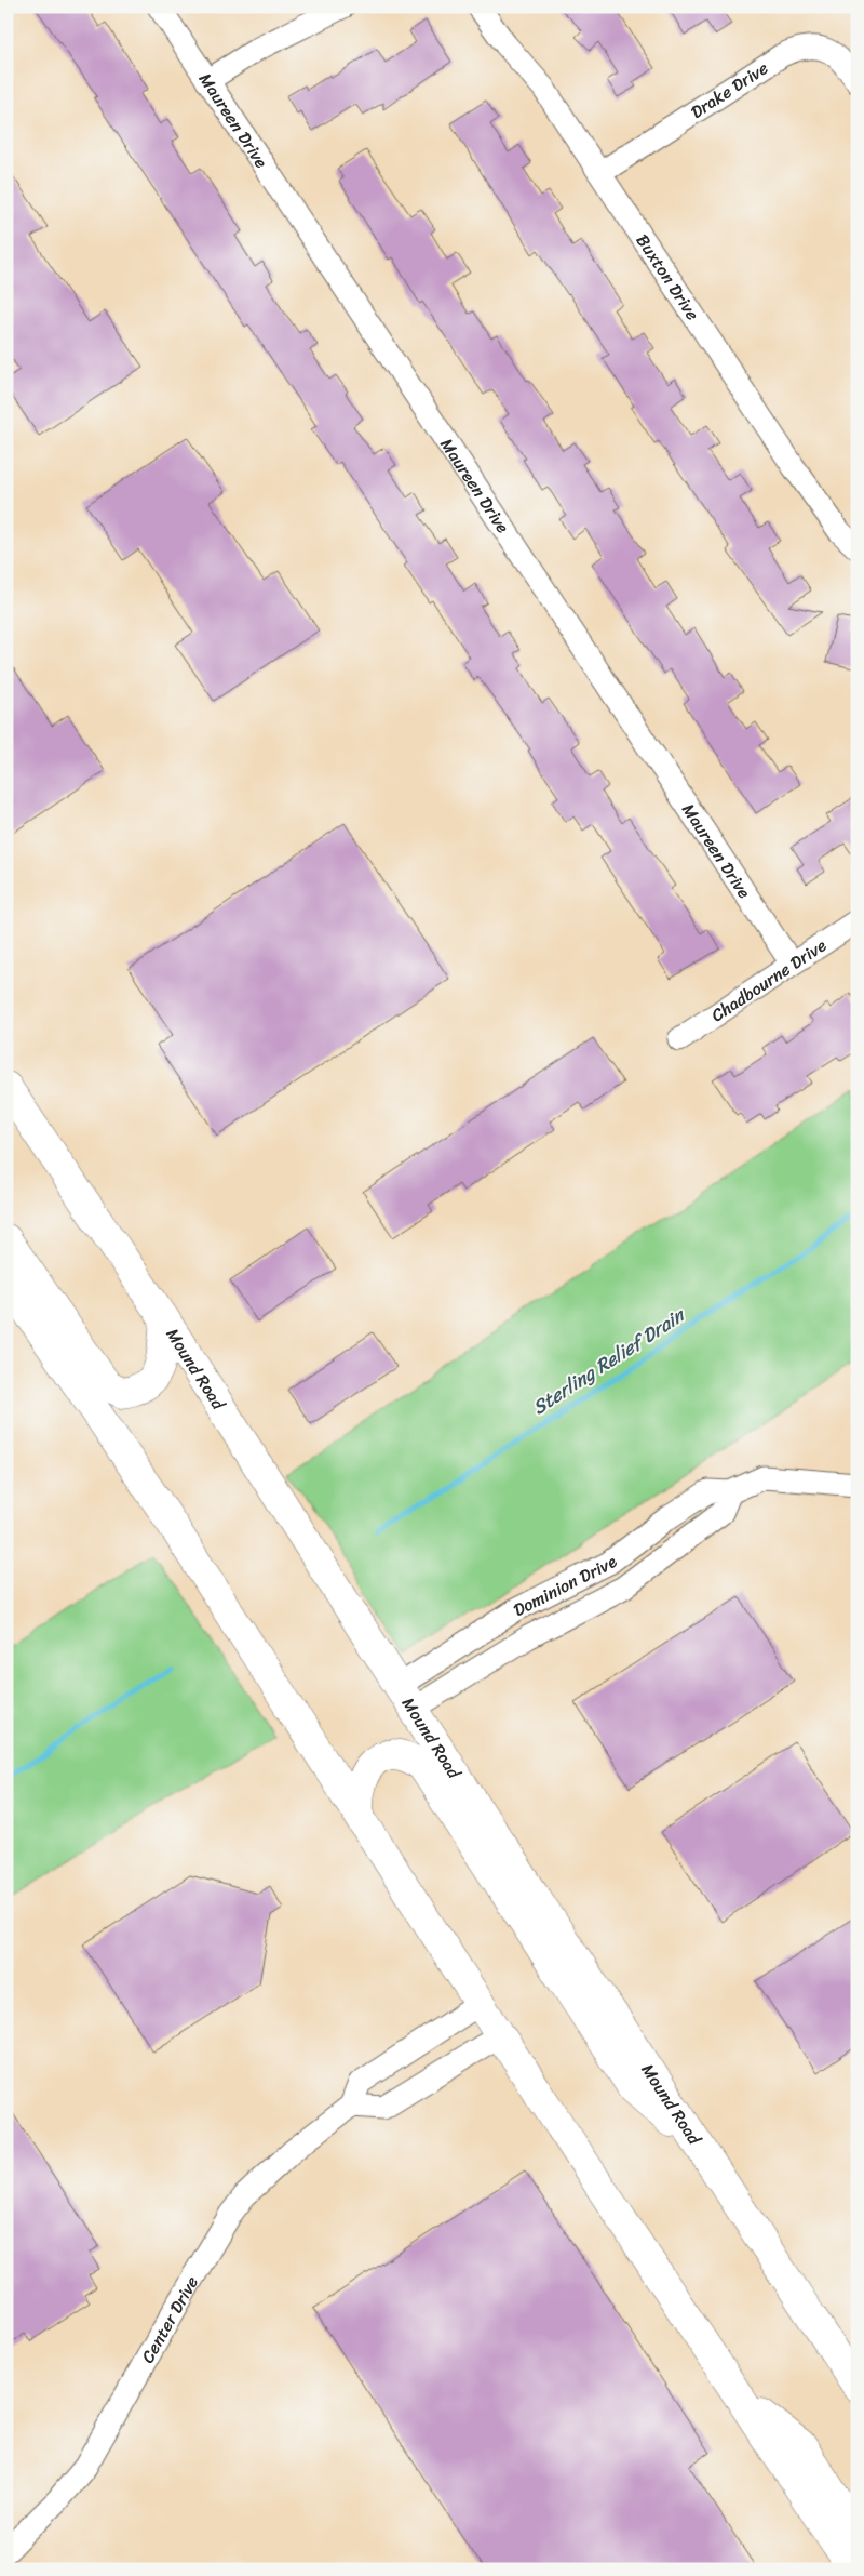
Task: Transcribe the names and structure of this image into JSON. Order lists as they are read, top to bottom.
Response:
{
  "streets": {
    "main road": ["Mound Road"],
    "street": [
      "Drake Drive",
      "Maureen Drive",
      "Buxton Drive",
      "Chadbourne Drive",
      "Dominion Drive",
      "Center Drive"
    ]
  },
  "crossings": [
    ["Drake Drive", "Buxton Drive"],
    ["Maureen Drive", "Chadbourne Drive"],
    ["Mound Road", "Dominion Drive"]
  ],
  "water": ["Sterling Relief Drain"]
}
